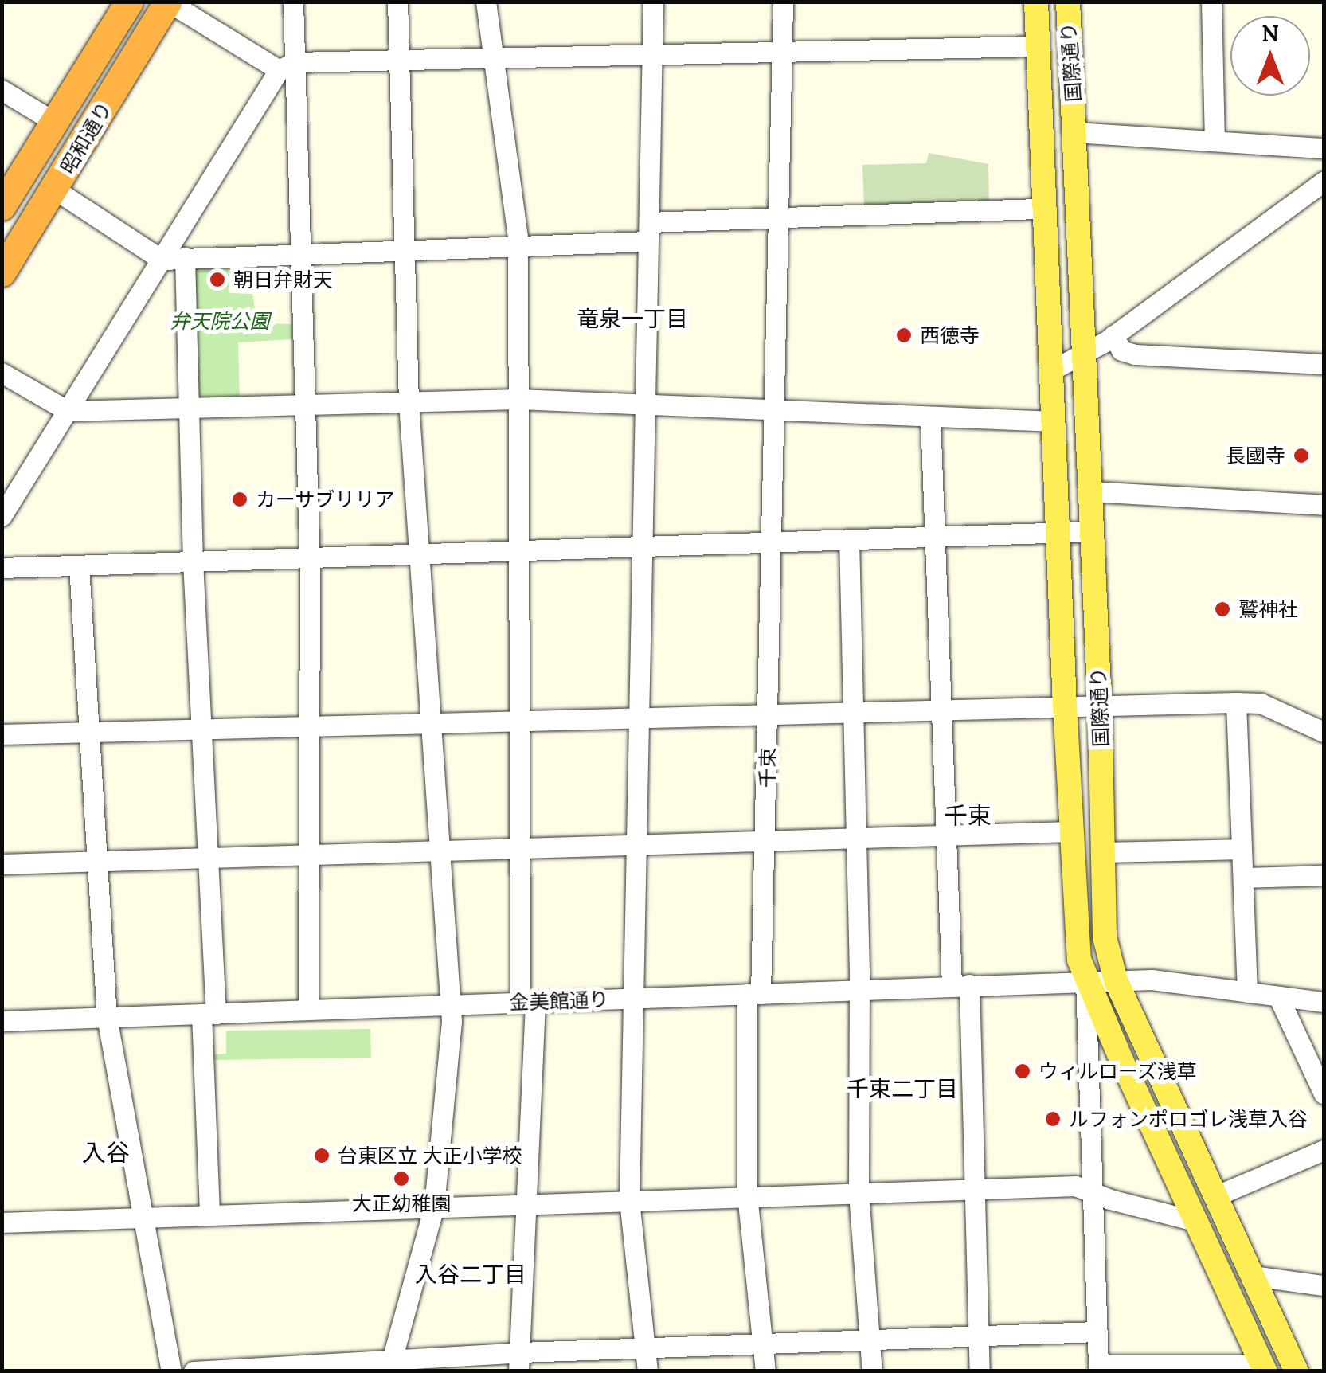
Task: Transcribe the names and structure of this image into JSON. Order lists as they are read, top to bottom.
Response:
{
  "streets": {
    "highway": ["昭和通り"],
    "main road": ["国際通り"],
    "street": ["千束", "金美館通り"]
  },
  "crossings": [
    ["国際通り", "金美館通り"],
    ["千束", "金美館通り"]
  ],
  "districts": [
    "竜泉一丁目",
    "千束",
    "千束二丁目",
    "入谷",
    "入谷二丁目"
  ],
  "parks": ["弁天院公園"],
  "places": [
    "朝日弁財天",
    "西徳寺",
    "長國寺",
    "カーサブリリア",
    "鷲神社",
    "ウィルローズ浅草",
    "ルフォンポロゴレ浅草入谷",
    "台東区立 大正小学校",
    "大正幼稚園"
  ],
  "north": "top"
}
